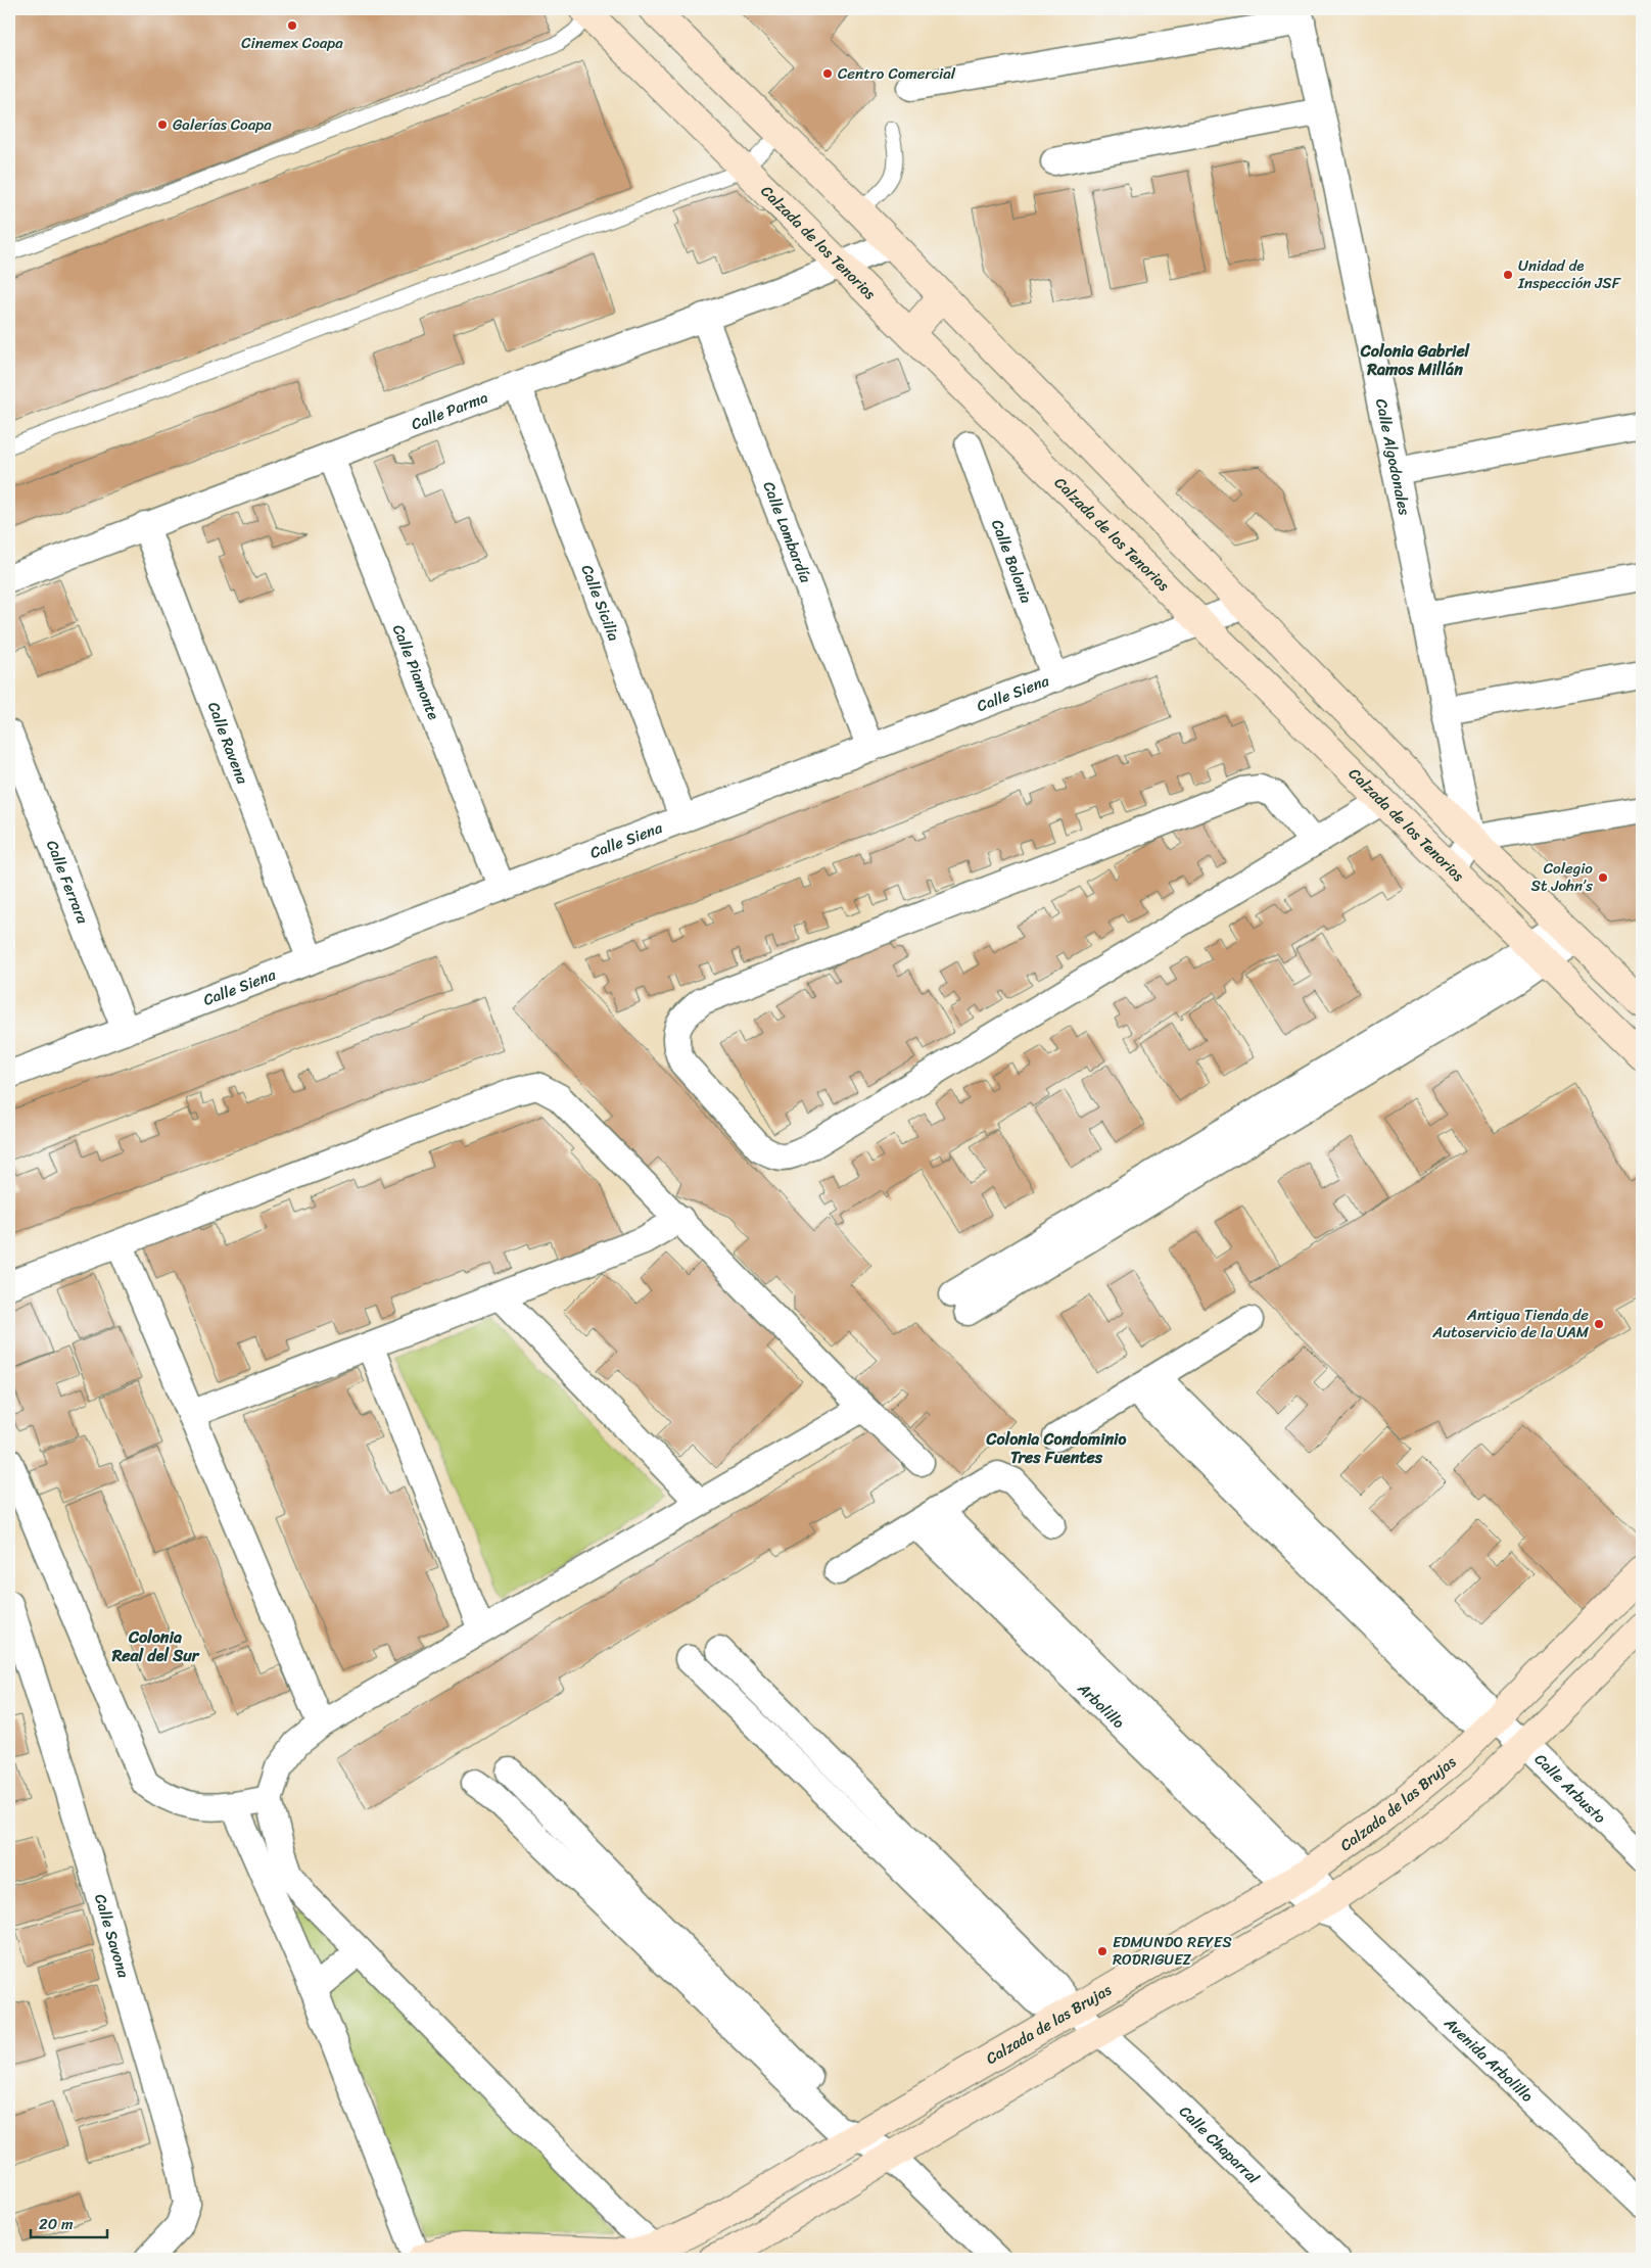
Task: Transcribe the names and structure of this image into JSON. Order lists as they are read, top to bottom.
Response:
{
  "streets": {
    "street": [
      "Calzada de los Tenorios",
      "Calle Parma",
      "Calle Algodonales",
      "Calle Lombardía",
      "Calle Bolonia",
      "Calle Sicilia",
      "Calle Piamonte",
      "Calle Siena",
      "Calle Ravena",
      "Calle Ferrara",
      "Arbolillo",
      "Calle Arbusto",
      "Calzada de las Brujas",
      "Calle Savona",
      "Avenida Arbolillo",
      "Calle Chaparral"
    ]
  },
  "crossings": [
    ["Calzada de los Tenorios", "Calle Parma"],
    ["Calzada de los Tenorios", "Calle Siena"],
    ["Calle Parma", "Calle Lombardía"],
    ["Calle Parma", "Calle Sicilia"],
    ["Calle Parma", "Calle Piamonte"],
    ["Calle Parma", "Calle Ravena"],
    ["Calle Lombardía", "Calle Siena"],
    ["Calle Bolonia", "Calle Siena"],
    ["Calle Sicilia", "Calle Siena"],
    ["Calle Piamonte", "Calle Siena"],
    ["Calle Siena", "Calle Ravena"],
    ["Calle Siena", "Calle Ferrara"],
    ["Arbolillo", "Calzada de las Brujas"],
    ["Arbolillo", "Avenida Arbolillo"],
    ["Calle Arbusto", "Calzada de las Brujas"],
    ["Calzada de las Brujas", "Avenida Arbolillo"],
    ["Calzada de las Brujas", "Calle Chaparral"]
  ],
  "districts": ["Colonia Gabriel Ramos Millán", "Colonia Condominio Tres Fuentes", "Colonia Real del Sur"],
  "places": [
    "Cinemex Coapa",
    "Centro Comercial",
    "Galerías Coapa",
    "Unidad de Inspección JSF",
    "Colegio St John’s",
    "Antigua Tienda de Autoservicio de la UAM",
    "EDMUNDO REYES RODRIGUEZ"
  ],
  "scale_bar": "20 m"
}
